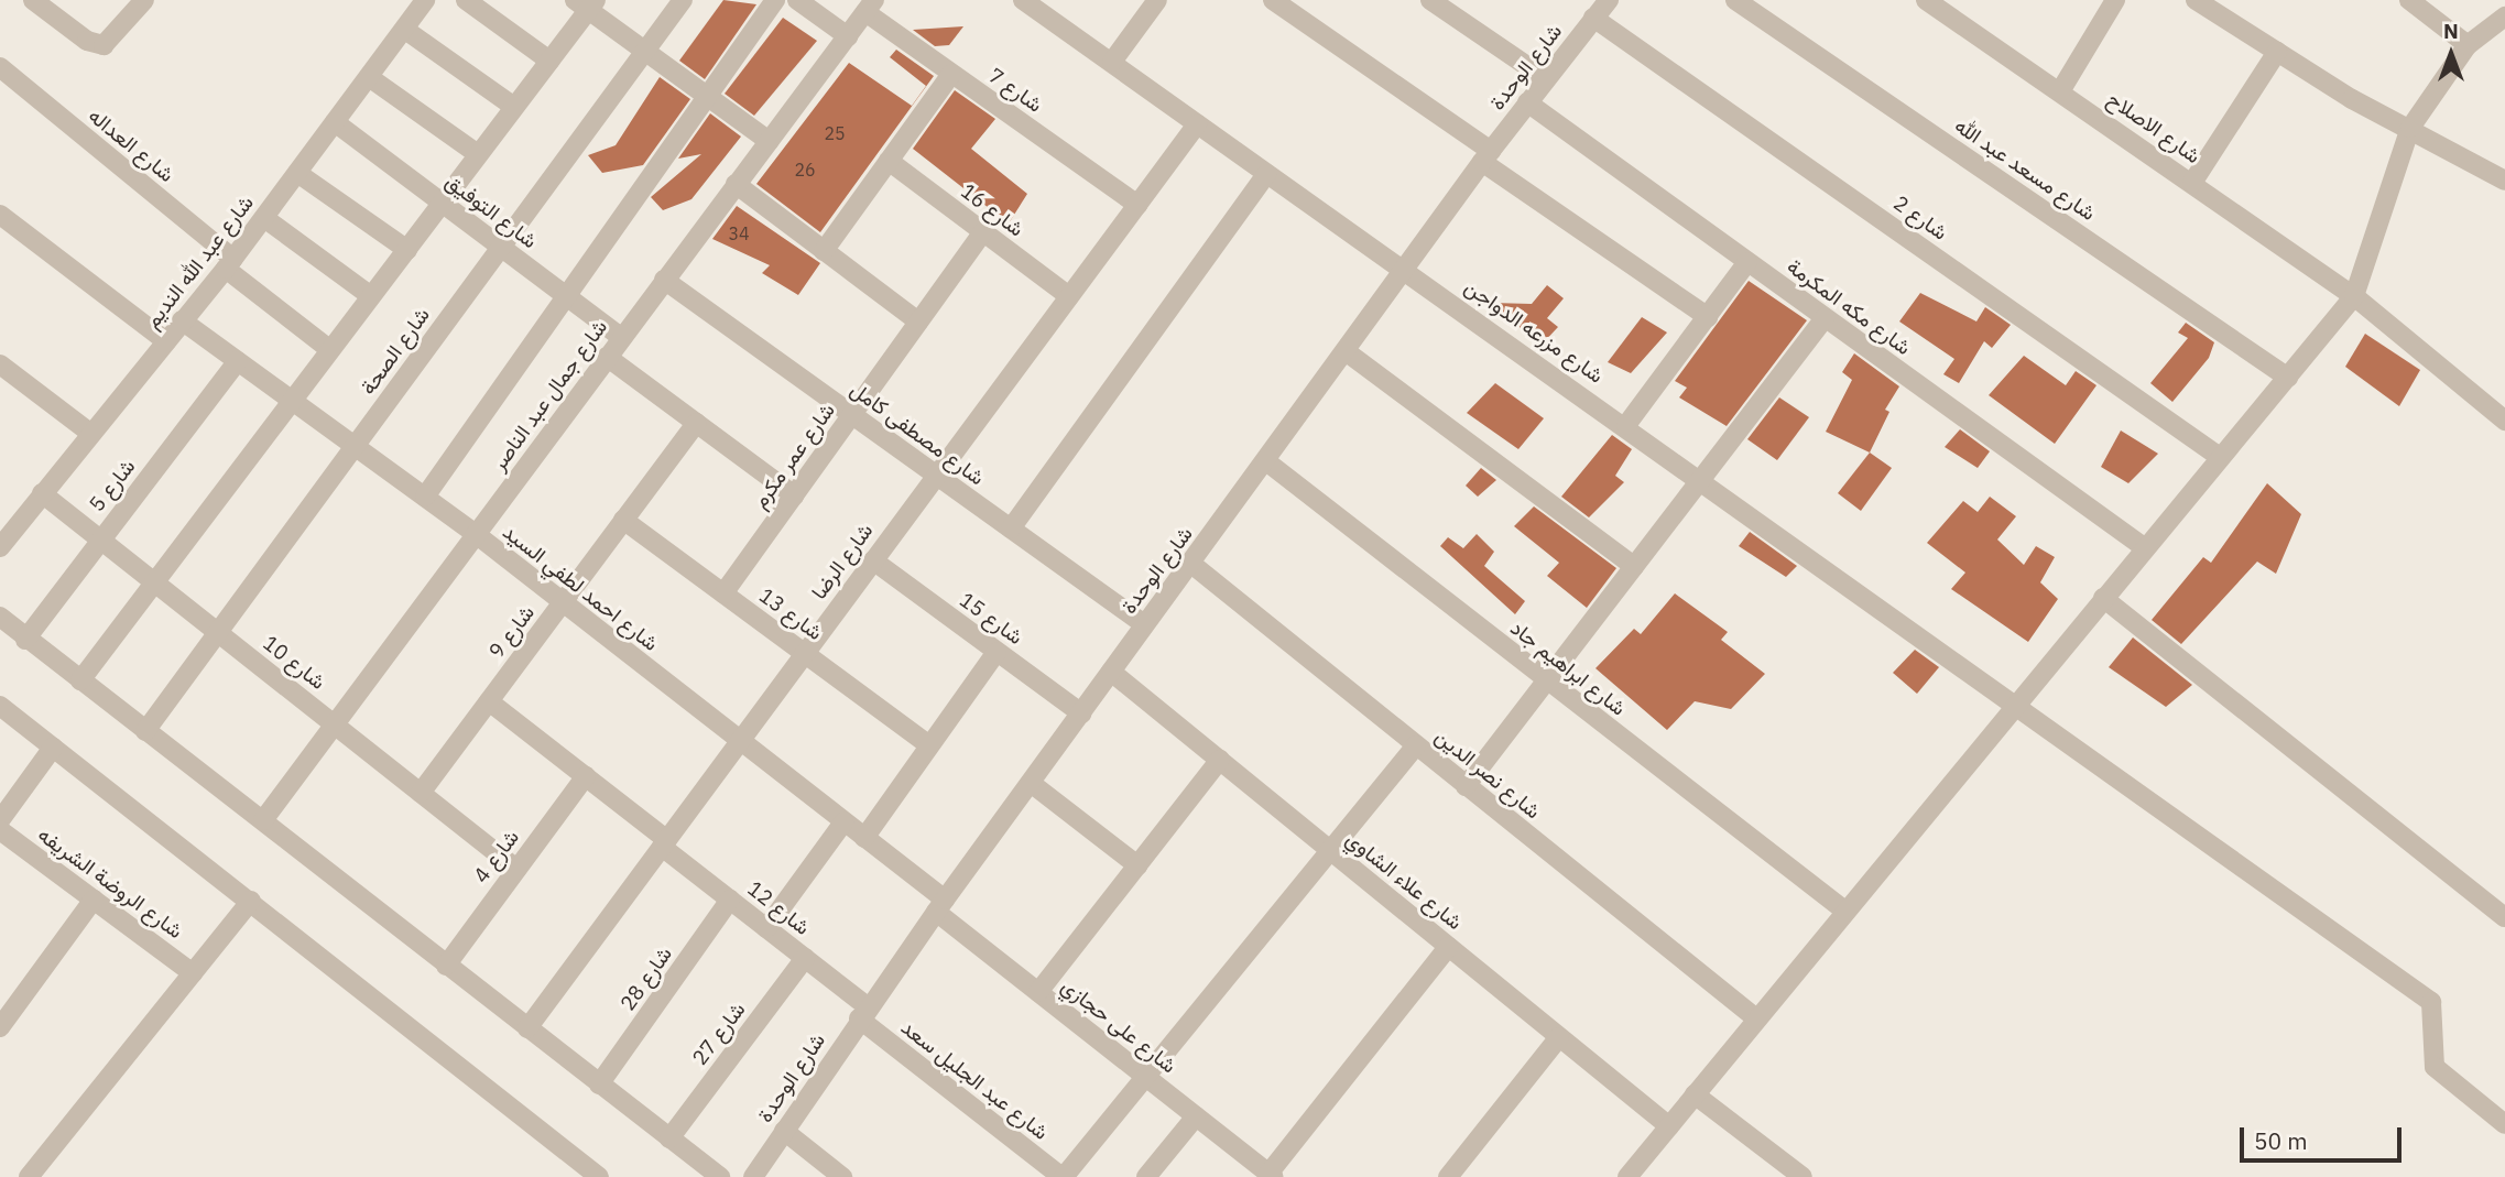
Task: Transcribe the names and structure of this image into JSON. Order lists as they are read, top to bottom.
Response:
{
  "streets": {
    "street": [
      "شارع الوحدة",
      "شارع 7",
      "شارع الاصلاح",
      "شارع العداله",
      "شارع مسعد عبد الله",
      "شارع 16",
      "شارع التوفيق",
      "شارع 2",
      "شارع عبد الله النديم",
      "شارع مكه المكرمة",
      "شارع مزرعه الدواجن",
      "شارع الصحة",
      "شارع جمال عبد الناصر",
      "شارع مصطفى كامل",
      "شارع عمر مكرم",
      "شارع 5",
      "شارع الرضا",
      "شارع احمد لطفي السيد",
      "شارع 13",
      "شارع 15",
      "شارع 9",
      "شارع 10",
      "شارع ابراهيم جاد",
      "شارع نصر الدين",
      "شارع 4",
      "شارع علاء الشاوي",
      "شارع الروضة الشريفه",
      "شارع 12",
      "شارع 28",
      "شارع على حجازي",
      "شارع 27",
      "شارع عبد الجليل سعد"
    ]
  },
  "crossings": [
    ["شارع الوحدة", "شارع 2"],
    ["شارع الوحدة", "شارع مكه المكرمة"],
    ["شارع الوحدة", "شارع مزرعه الدواجن"],
    ["شارع الوحدة", "شارع مصطفى كامل"],
    ["شارع الوحدة", "شارع احمد لطفي السيد"],
    ["شارع الوحدة", "شارع 15"],
    ["شارع الوحدة", "شارع ابراهيم جاد"],
    ["شارع الوحدة", "شارع نصر الدين"],
    ["شارع الوحدة", "شارع علاء الشاوي"],
    ["شارع الوحدة", "شارع 12"],
    ["شارع الوحدة", "شارع على حجازي"],
    ["شارع الوحدة", "شارع عبد الجليل سعد"],
    ["شارع 7", "شارع جمال عبد الناصر"],
    ["شارع 7", "شارع الرضا"],
    ["شارع العداله", "شارع عبد الله النديم"],
    ["شارع 16", "شارع عمر مكرم"],
    ["شارع 16", "شارع الرضا"],
    ["شارع التوفيق", "شارع عبد الله النديم"],
    ["شارع التوفيق", "شارع الصحة"],
    ["شارع التوفيق", "شارع جمال عبد الناصر"],
    ["شارع عبد الله النديم", "شارع احمد لطفي السيد"],
    ["شارع عبد الله النديم", "شارع 10"],
    ["شارع مزرعه الدواجن", "شارع الرضا"],
    ["شارع الصحة", "شارع احمد لطفي السيد"],
    ["شارع الصحة", "شارع 10"],
    ["شارع جمال عبد الناصر", "شارع مصطفى كامل"],
    ["شارع جمال عبد الناصر", "شارع احمد لطفي السيد"],
    ["شارع جمال عبد الناصر", "شارع 10"],
    ["شارع مصطفى كامل", "شارع عمر مكرم"],
    ["شارع مصطفى كامل", "شارع الرضا"],
    ["شارع عمر مكرم", "شارع 13"],
    ["شارع 5", "شارع احمد لطفي السيد"],
    ["شارع 5", "شارع 10"],
    ["شارع الرضا", "شارع احمد لطفي السيد"],
    ["شارع الرضا", "شارع 13"],
    ["شارع الرضا", "شارع 15"],
    ["شارع الرضا", "شارع 12"],
    ["شارع احمد لطفي السيد", "شارع 9"],
    ["شارع احمد لطفي السيد", "شارع على حجازي"],
    ["شارع 13", "شارع 9"],
    ["شارع 9", "شارع 10"],
    ["شارع 9", "شارع 12"],
    ["شارع 10", "شارع 4"],
    ["شارع 4", "شارع 12"],
    ["شارع 12", "شارع 28"],
    ["شارع 12", "شارع 27"],
    ["شارع 12", "شارع عبد الجليل سعد"]
  ],
  "house_numbers": ["25", "26", "34"],
  "scale_bar": "50 m",
  "north": "top"
}
